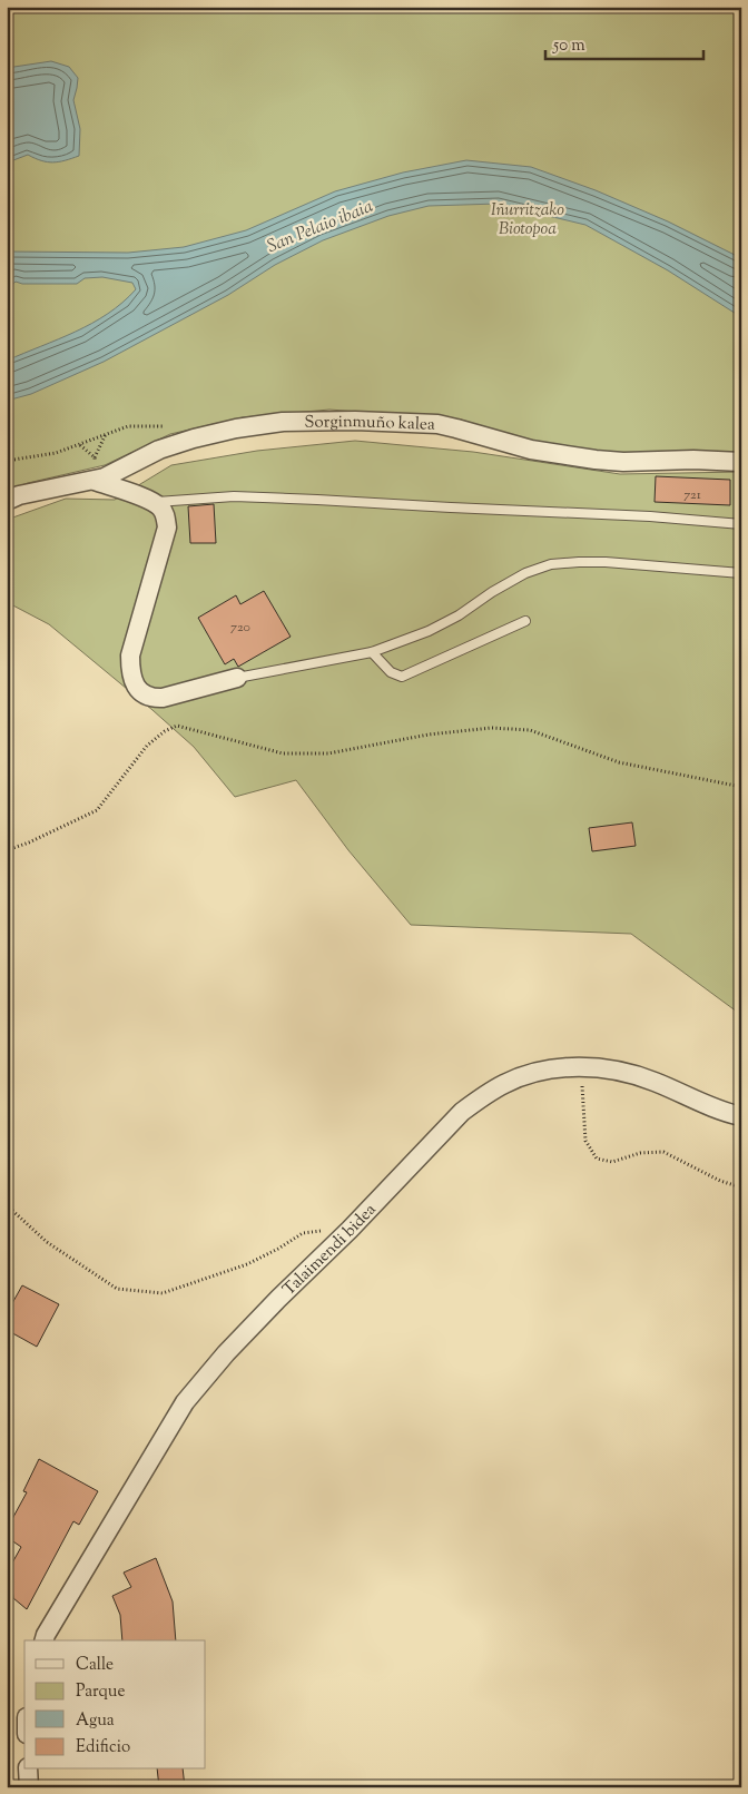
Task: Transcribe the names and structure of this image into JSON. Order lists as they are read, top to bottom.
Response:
{
  "streets": {
    "street": ["Sorginmuño kalea", "Talaimendi bidea"]
  },
  "water": ["San Pelaio ibaia"],
  "parks": ["Iñurritzako Biotopoa"],
  "house_numbers": ["721", "720"],
  "legend": [
    "Calle",
    "Parque",
    "Agua",
    "Edificio"
  ],
  "scale_bar": "50 m"
}
